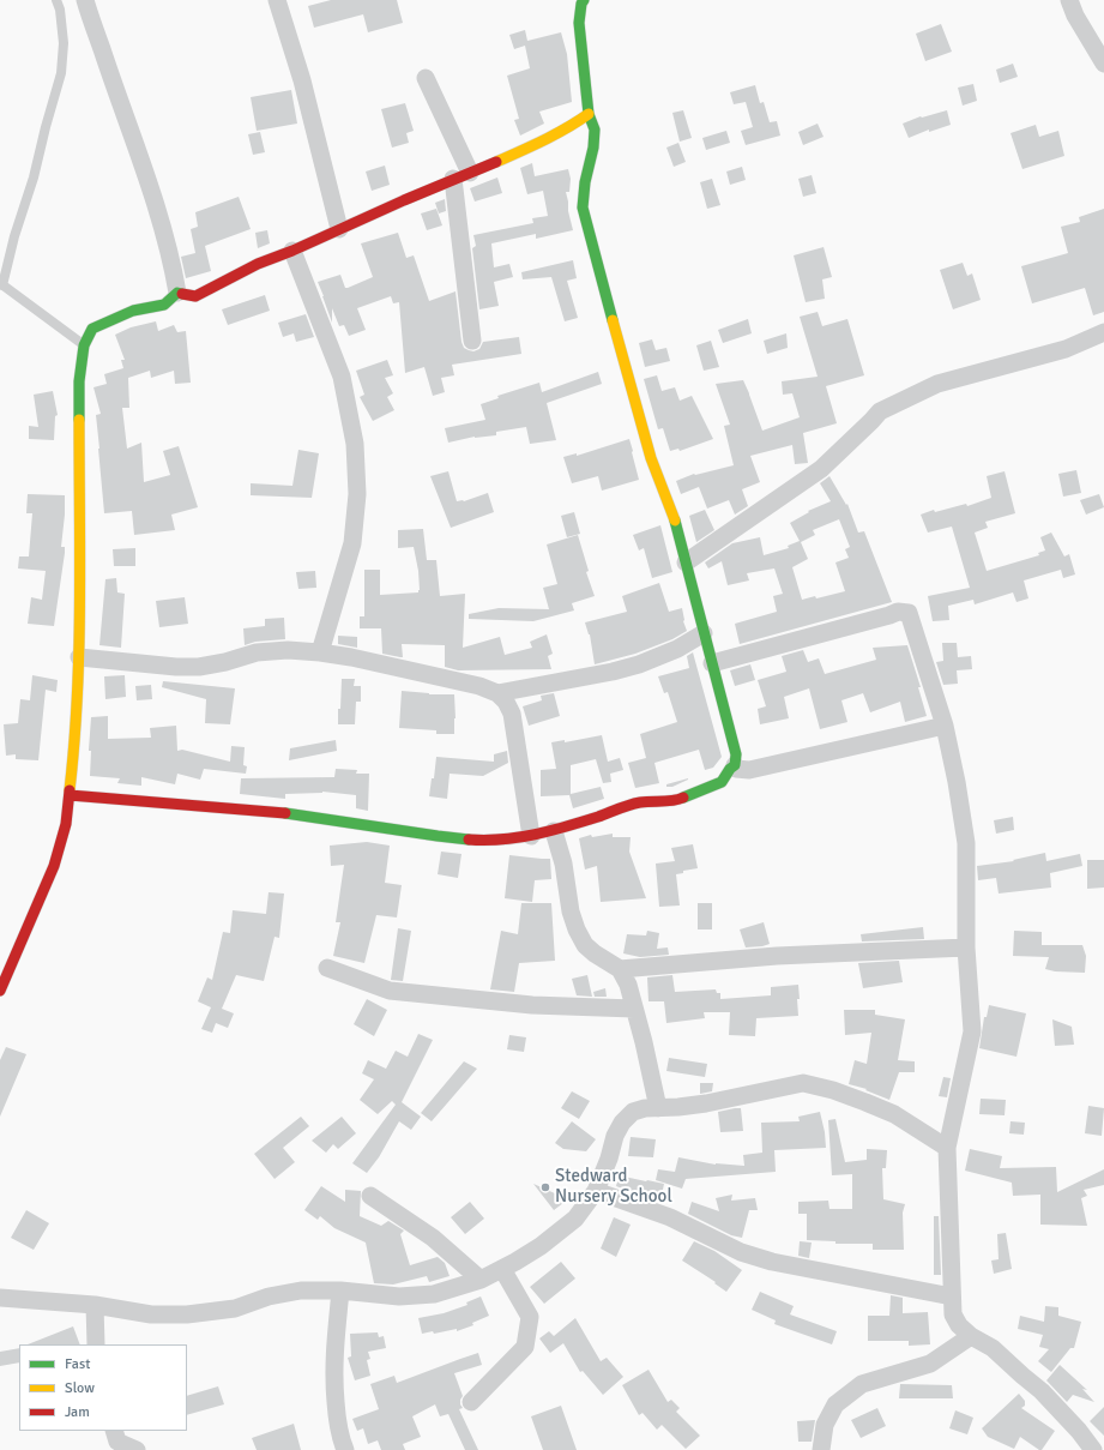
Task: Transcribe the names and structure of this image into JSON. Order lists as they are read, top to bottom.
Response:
{
  "places": ["Stedward Nursery School"],
  "legend": ["Fast", "Slow", "Jam"]
}
